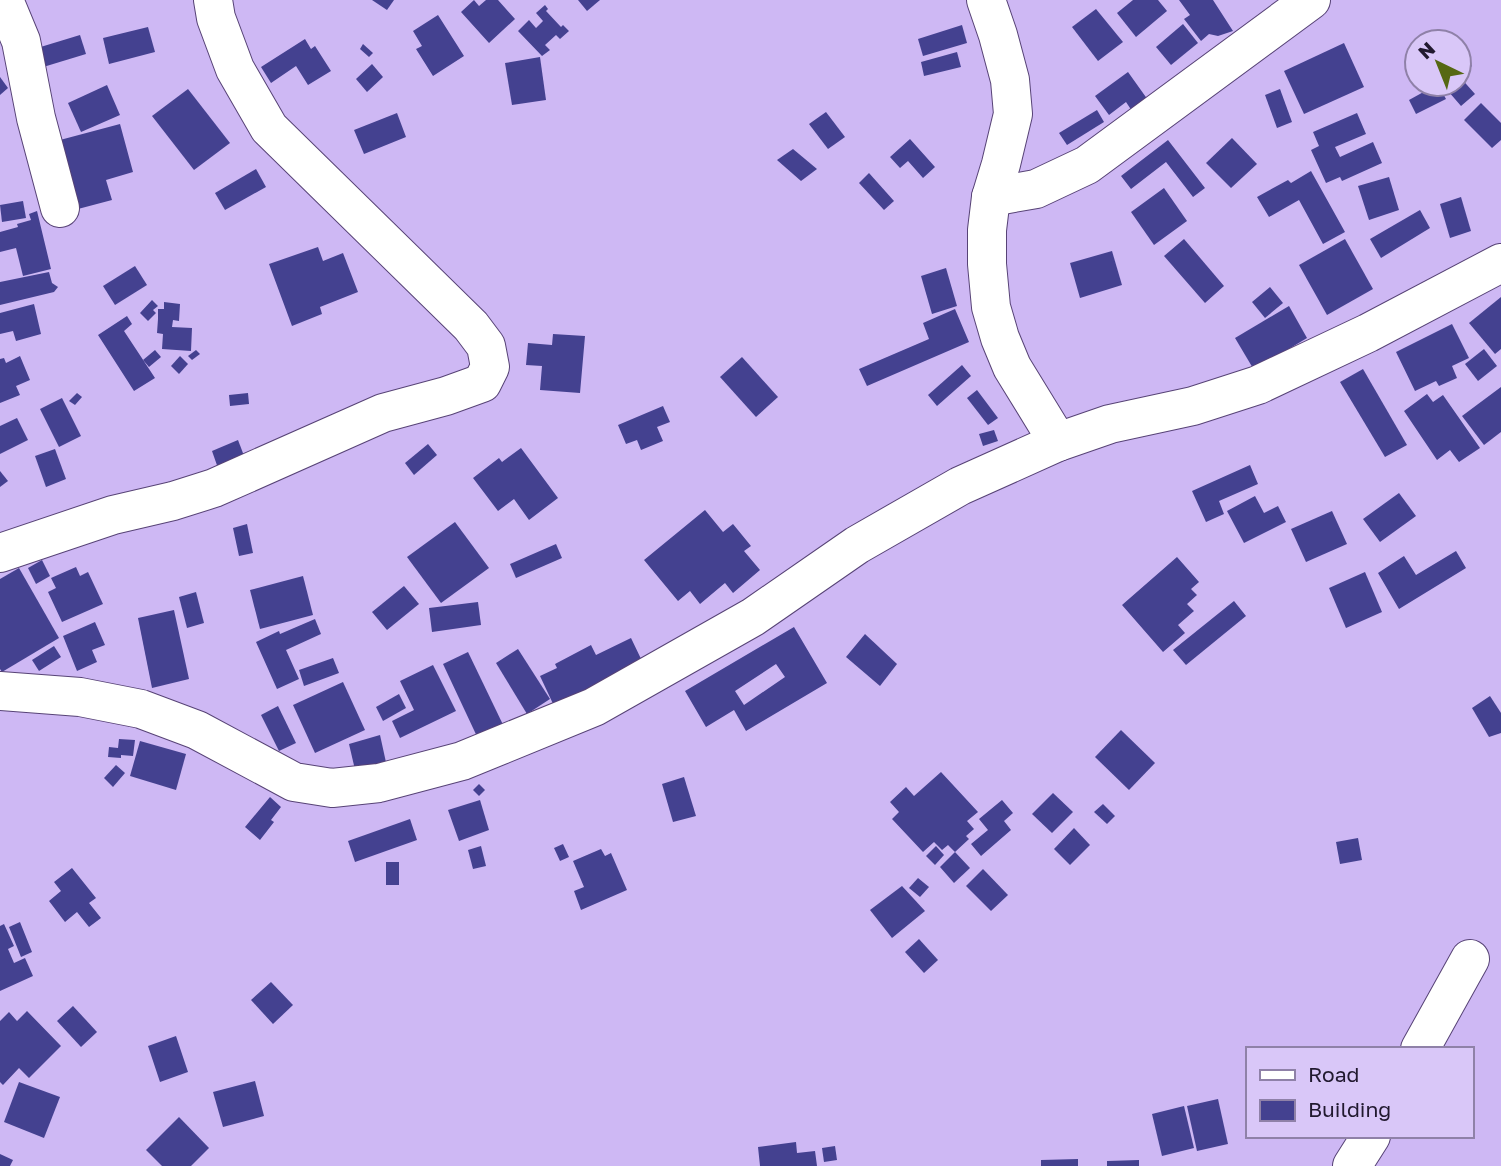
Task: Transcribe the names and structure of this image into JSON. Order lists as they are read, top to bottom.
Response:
{
  "legend": ["Road", "Building"],
  "north": "top left"
}
